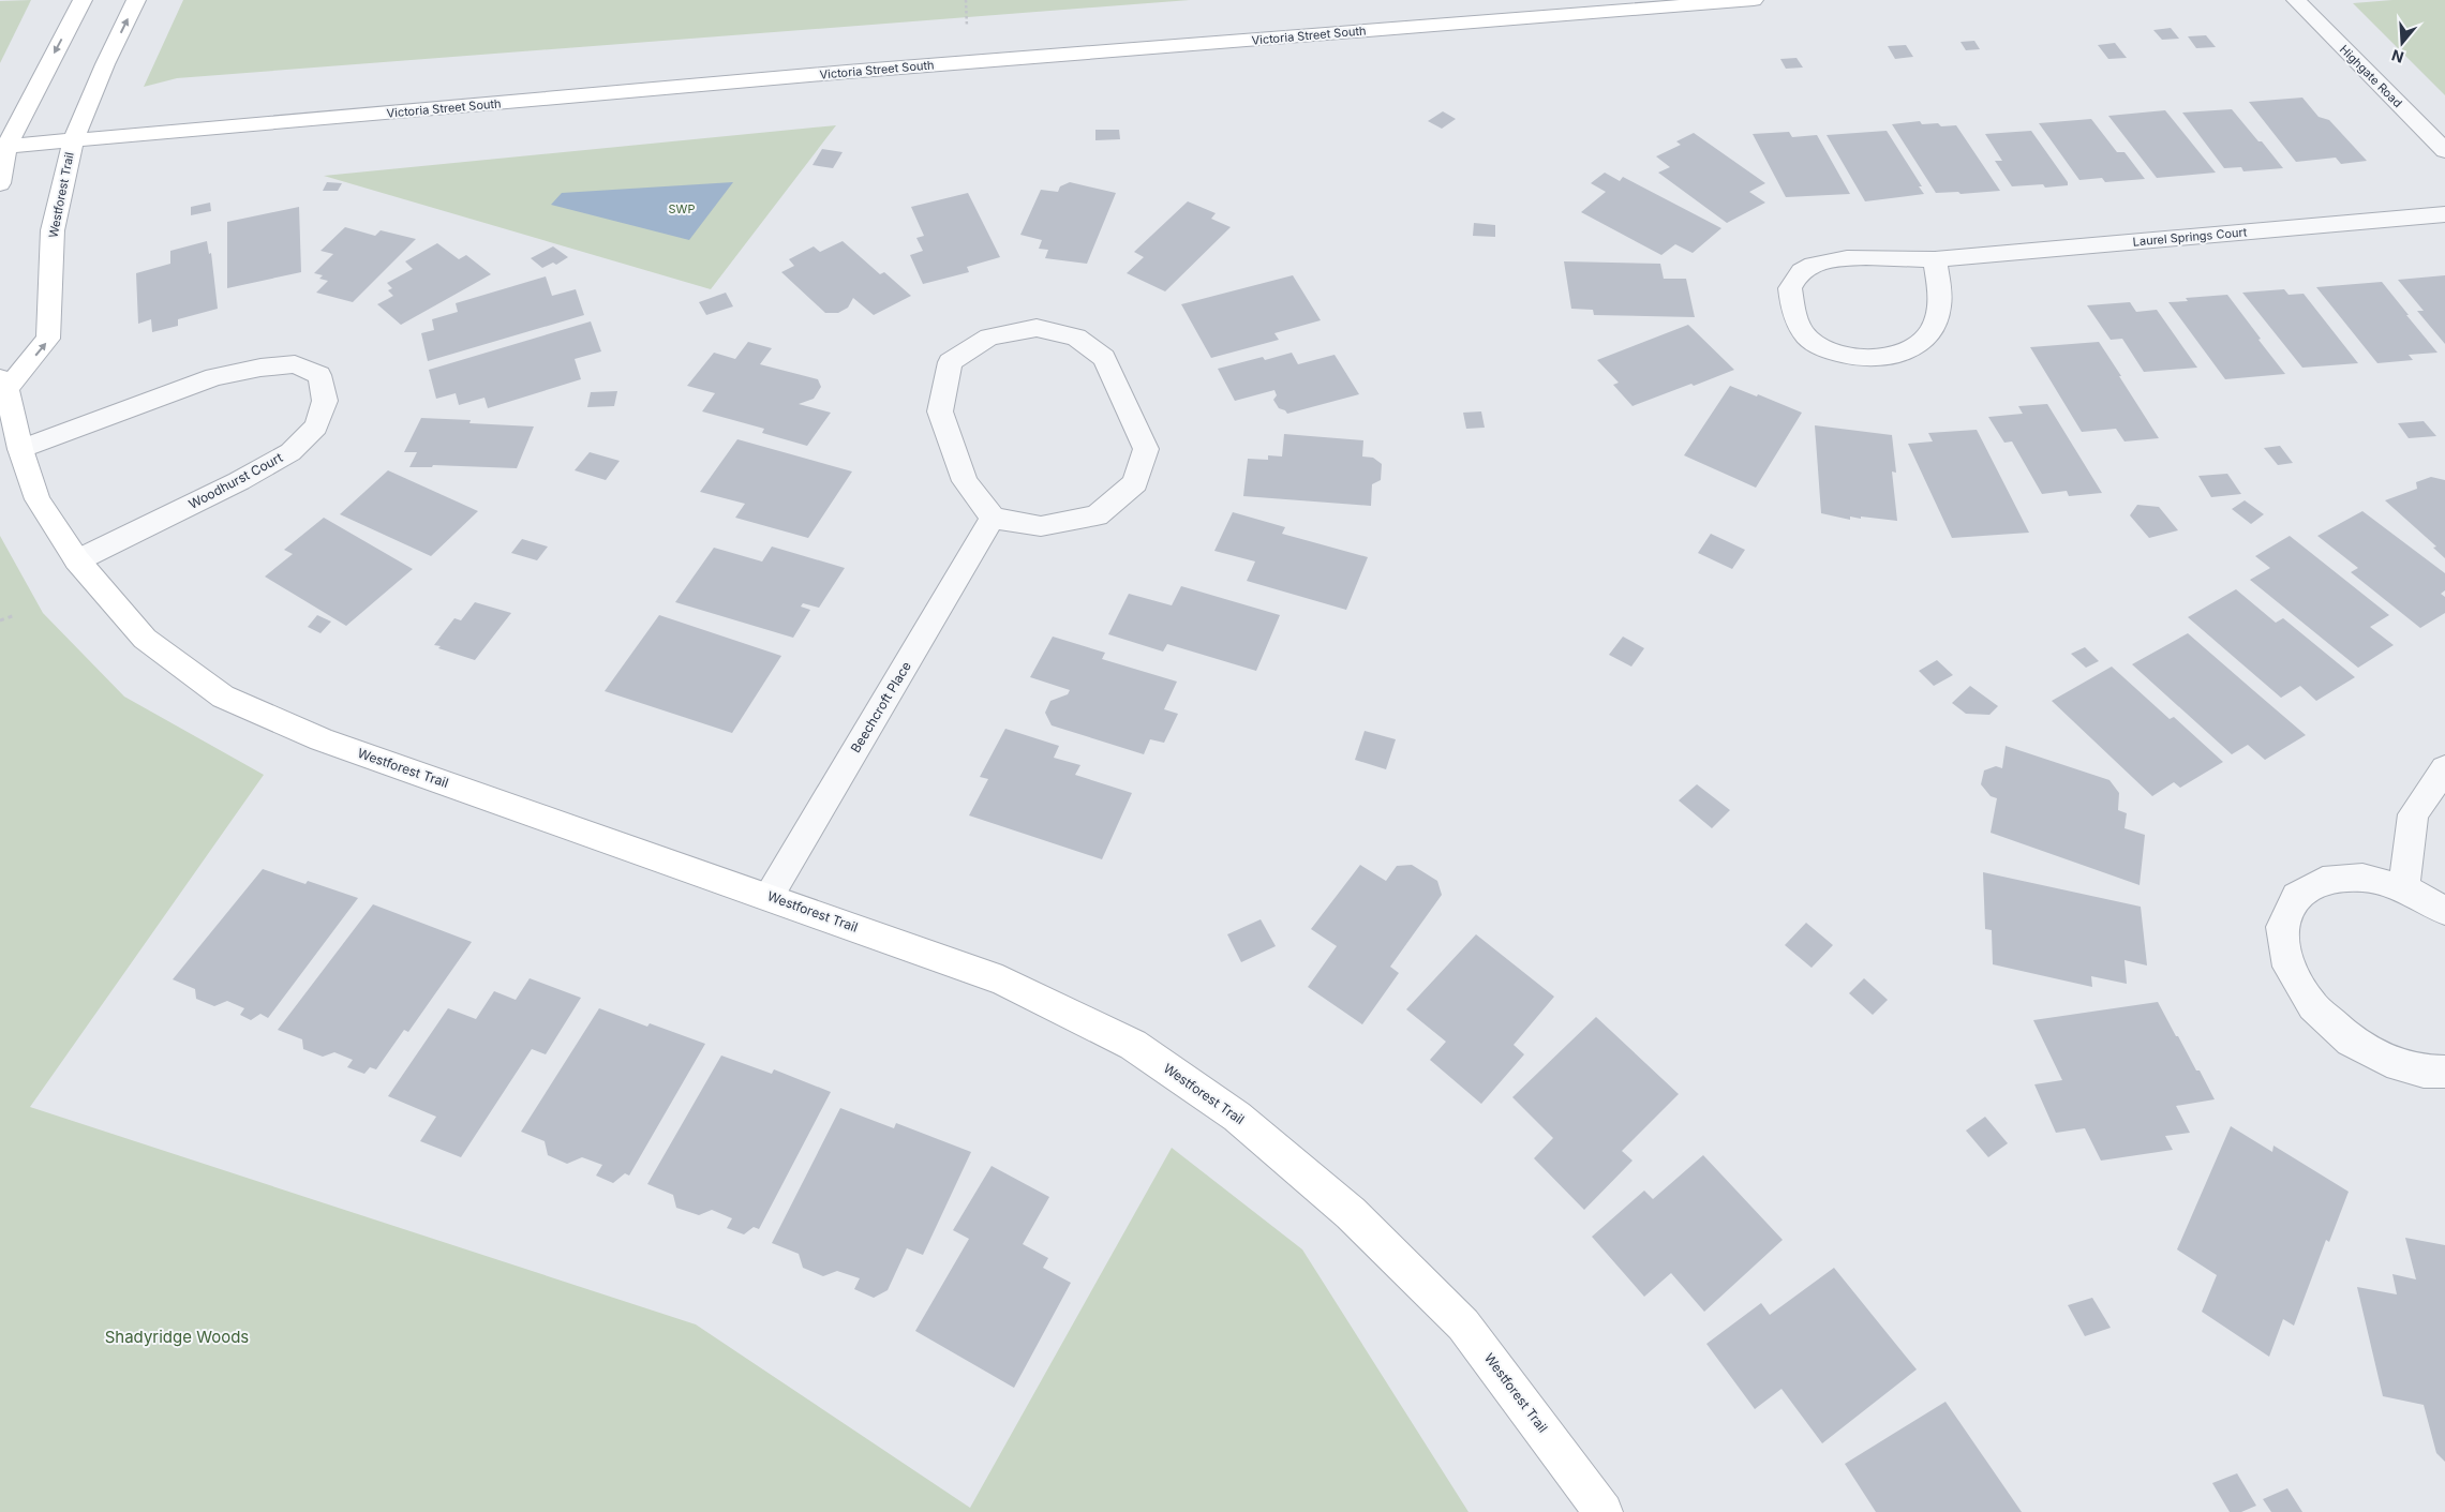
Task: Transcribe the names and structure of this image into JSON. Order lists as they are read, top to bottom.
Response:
{
  "streets": {
    "street": [
      "Victoria Street South",
      "Highgate Road",
      "Westforest Trail",
      "Laurel Springs Court",
      "Woodhurst Court",
      "Beechcroft Place"
    ]
  },
  "crossings": [
    ["Victoria Street South", "Westforest Trail"],
    ["Westforest Trail", "Woodhurst Court"],
    ["Westforest Trail", "Beechcroft Place"]
  ],
  "parks": ["SWP", "Shadyridge Woods"],
  "north": "bottom"
}
